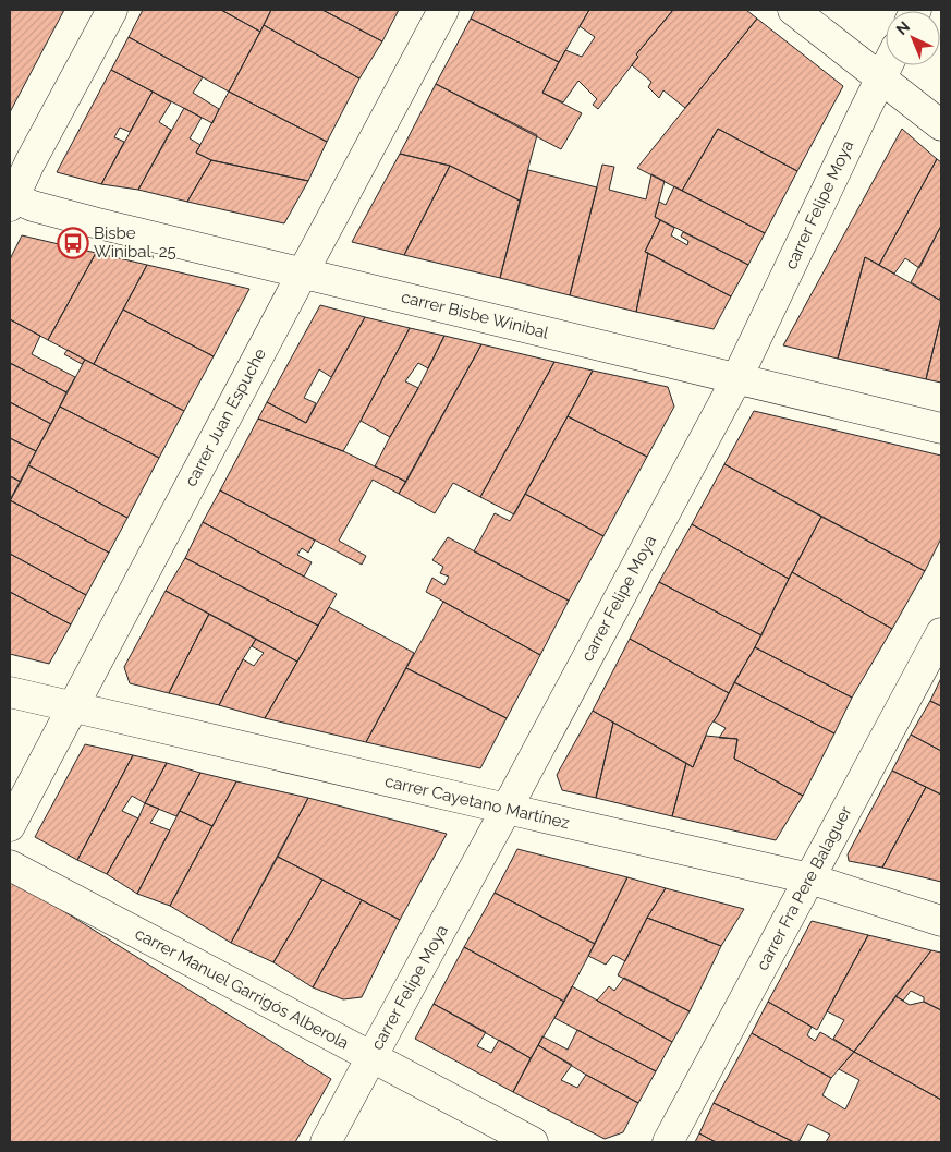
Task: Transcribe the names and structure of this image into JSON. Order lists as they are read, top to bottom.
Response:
{
  "streets": {
    "street": [
      "carrer Felipe Moya",
      "carrer Bisbe Winibal",
      "carrer Juan Espuche",
      "carrer Cayetano Martínez",
      "carrer Fra Pere Balaguer",
      "carrer Manuel Garrigós Alberola"
    ]
  },
  "crossings": [
    ["carrer Felipe Moya", "carrer Bisbe Winibal"],
    ["carrer Felipe Moya", "carrer Cayetano Martínez"],
    ["carrer Felipe Moya", "carrer Manuel Garrigós Alberola"],
    ["carrer Bisbe Winibal", "carrer Juan Espuche"],
    ["carrer Juan Espuche", "carrer Cayetano Martínez"],
    ["carrer Cayetano Martínez", "carrer Fra Pere Balaguer"]
  ],
  "places": {
    "bus stop": ["Bisbe Winibal, 25"]
  },
  "north": "top left"
}
